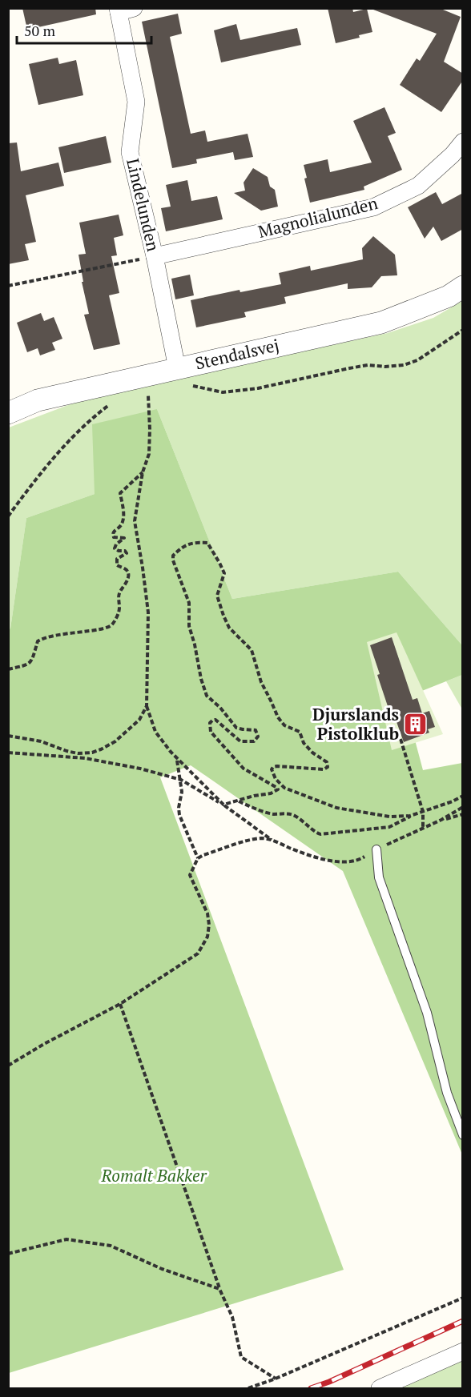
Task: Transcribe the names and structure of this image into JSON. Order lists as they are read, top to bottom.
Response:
{
  "streets": {
    "street": ["Lindelunden", "Magnolialunden", "Stendalsvej"]
  },
  "crossings": [
    ["Lindelunden", "Magnolialunden"],
    ["Lindelunden", "Stendalsvej"]
  ],
  "parks": ["Romalt Bakker"],
  "places": {
    "building": ["Djurslands Pistolklub"]
  },
  "scale_bar": "50 m"
}
